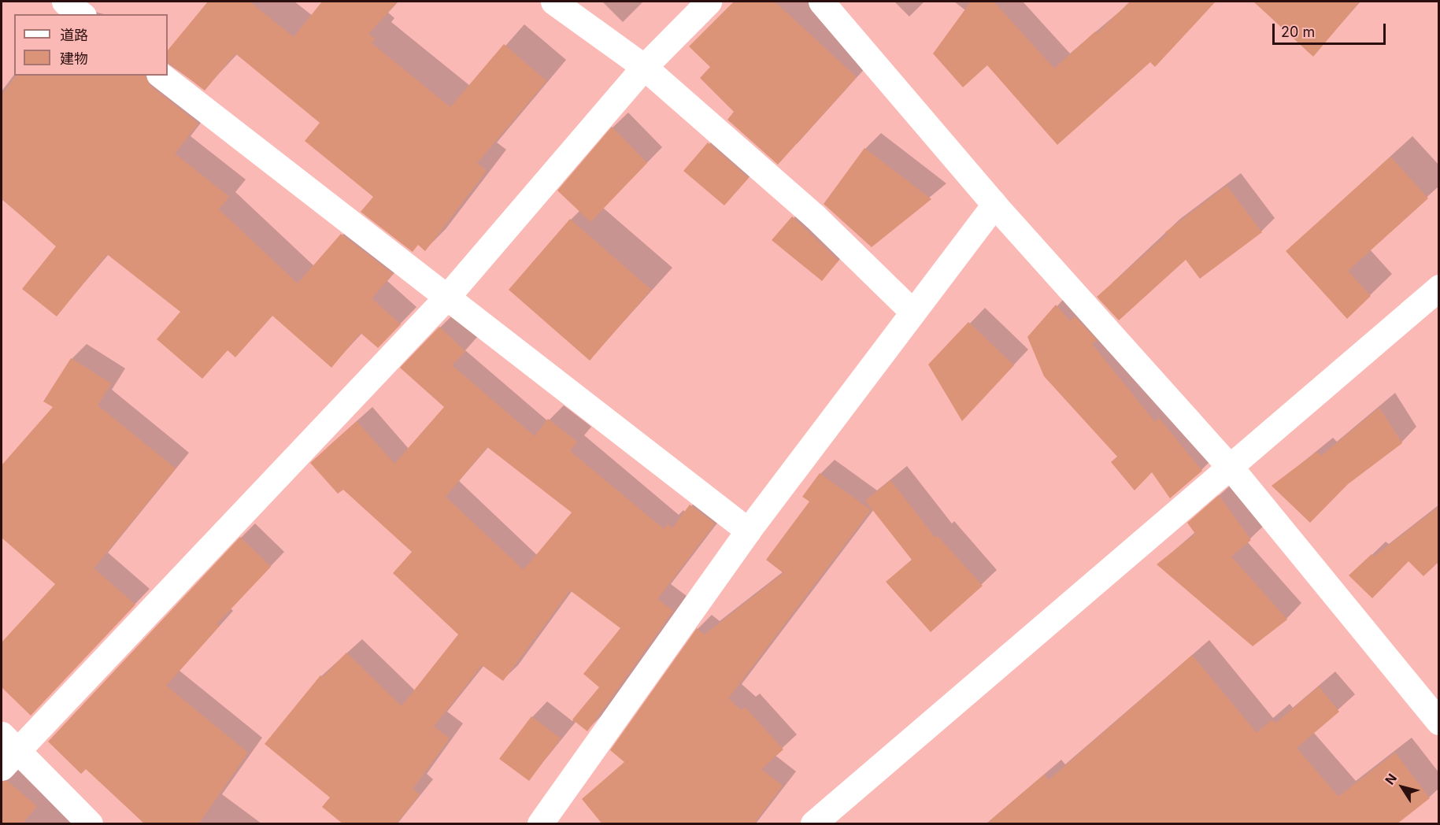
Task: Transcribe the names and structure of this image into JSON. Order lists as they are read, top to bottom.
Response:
{
  "legend": ["道路", "建物"],
  "scale_bar": "20 m",
  "north": "top left"
}
